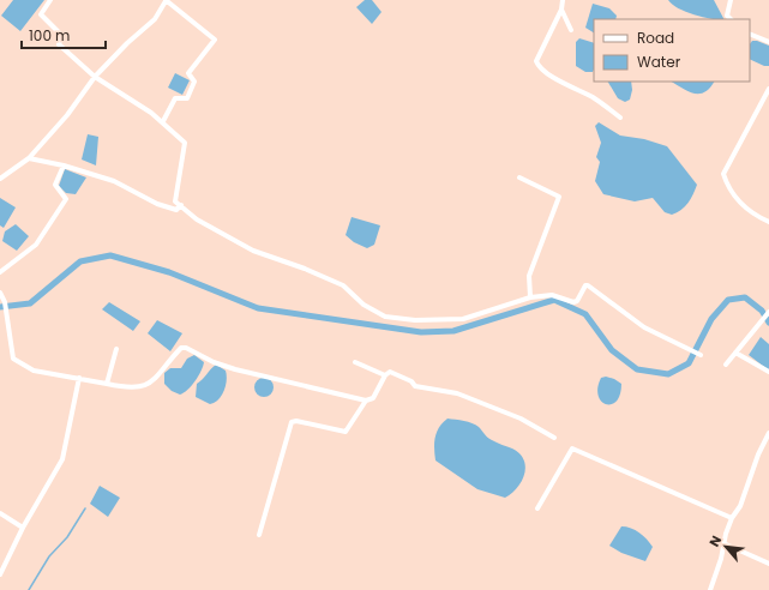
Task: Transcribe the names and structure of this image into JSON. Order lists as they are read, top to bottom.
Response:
{
  "legend": ["Road", "Water"],
  "scale_bar": "100 m",
  "north": "top left"
}
